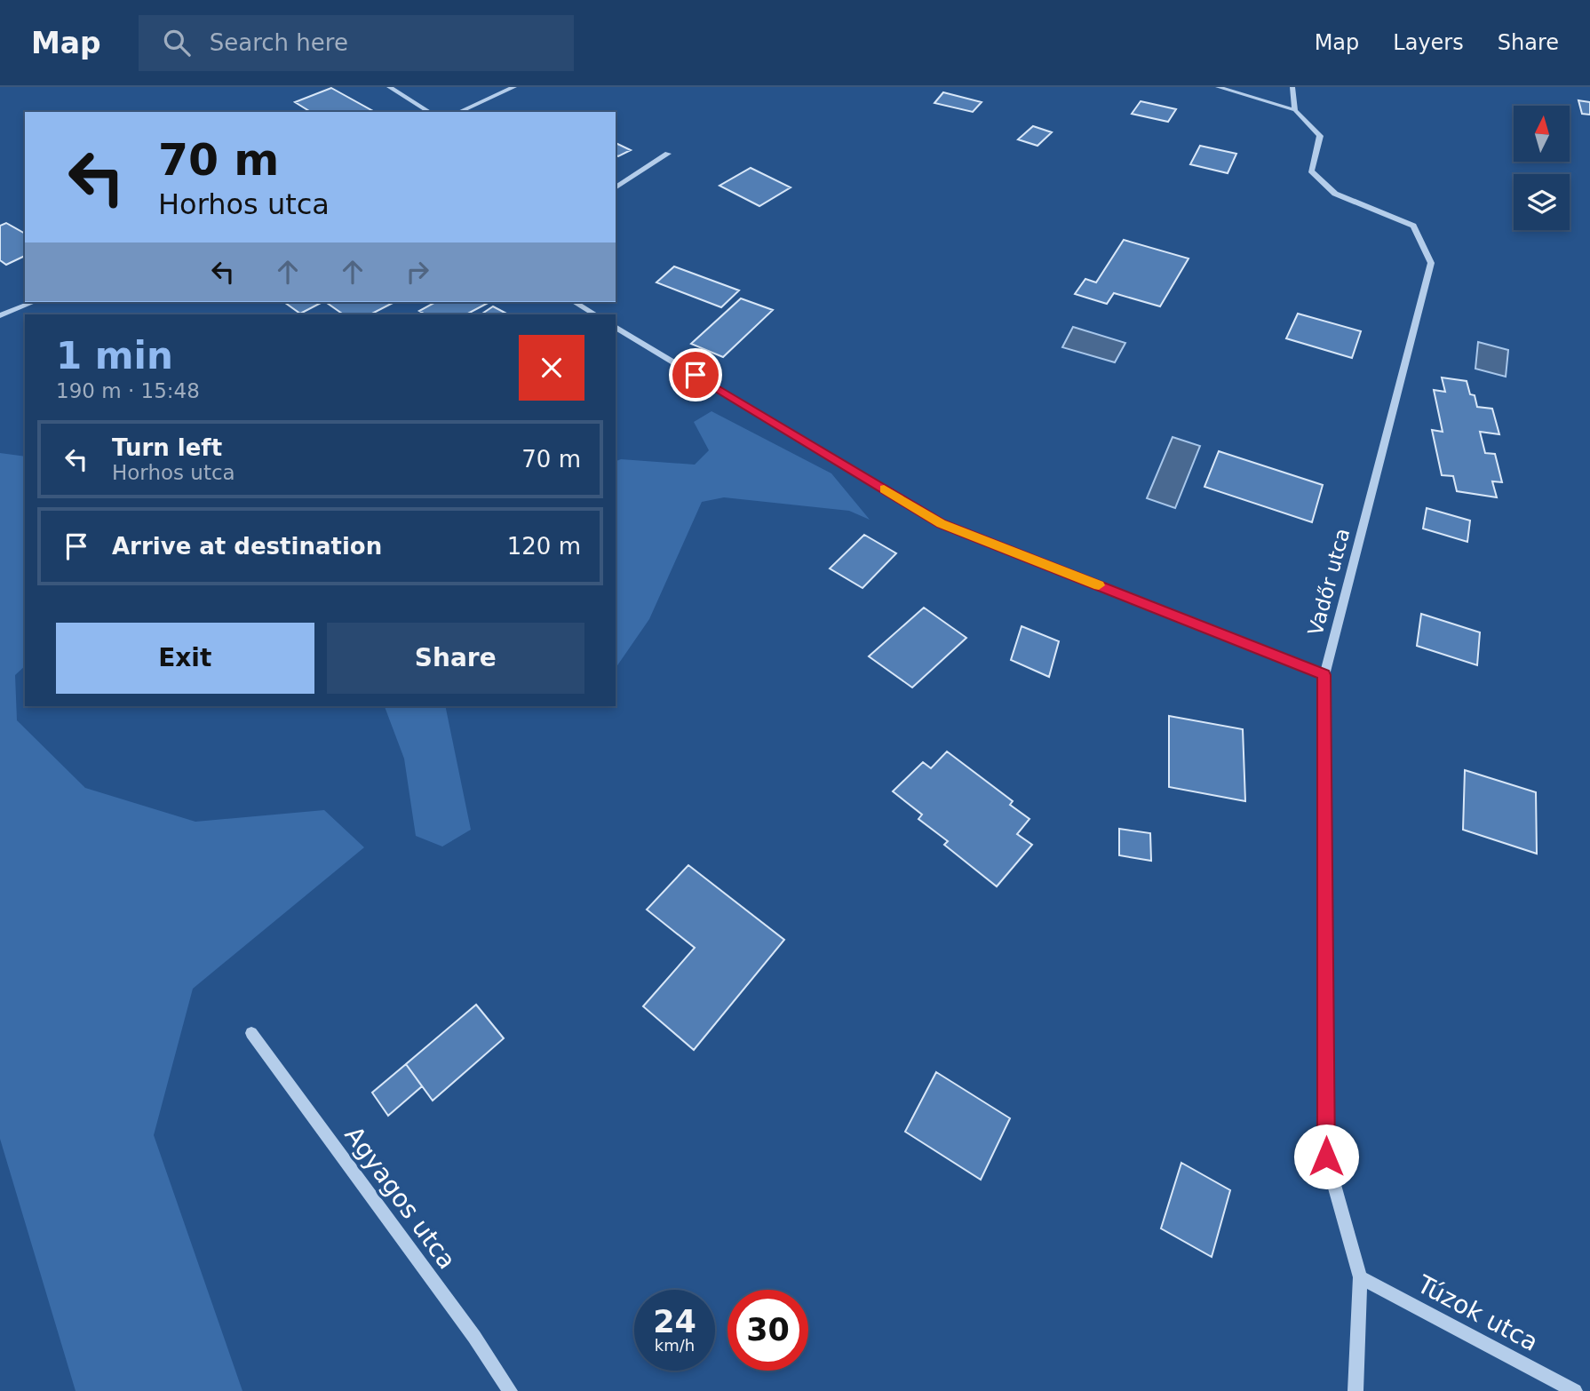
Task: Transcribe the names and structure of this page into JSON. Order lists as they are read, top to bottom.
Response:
{
  "streets": {
    "street": ["Vadőr utca", "Agyagos utca", "Túzok utca"]
  },
  "crossings": [
    ["Vadőr utca", "Túzok utca"]
  ],
  "north": "top",
  "page": {
    "header": "Map",
    "search": "Search here",
    "nav": ["Map", "Layers", "Share"],
    "turn": ["70 m", "Horhos utca"],
    "heading": ["1 min", "190 m · 15:48"],
    "list": [
      {
        "name": "Turn left",
        "note": "Horhos utca",
        "value": "70 m"
      },
      {
        "name": "Arrive at destination",
        "value": "120 m"
      }
    ],
    "buttons": ["Exit", "Share"],
    "speed": "24 km/h",
    "limit": "30"
  }
}
